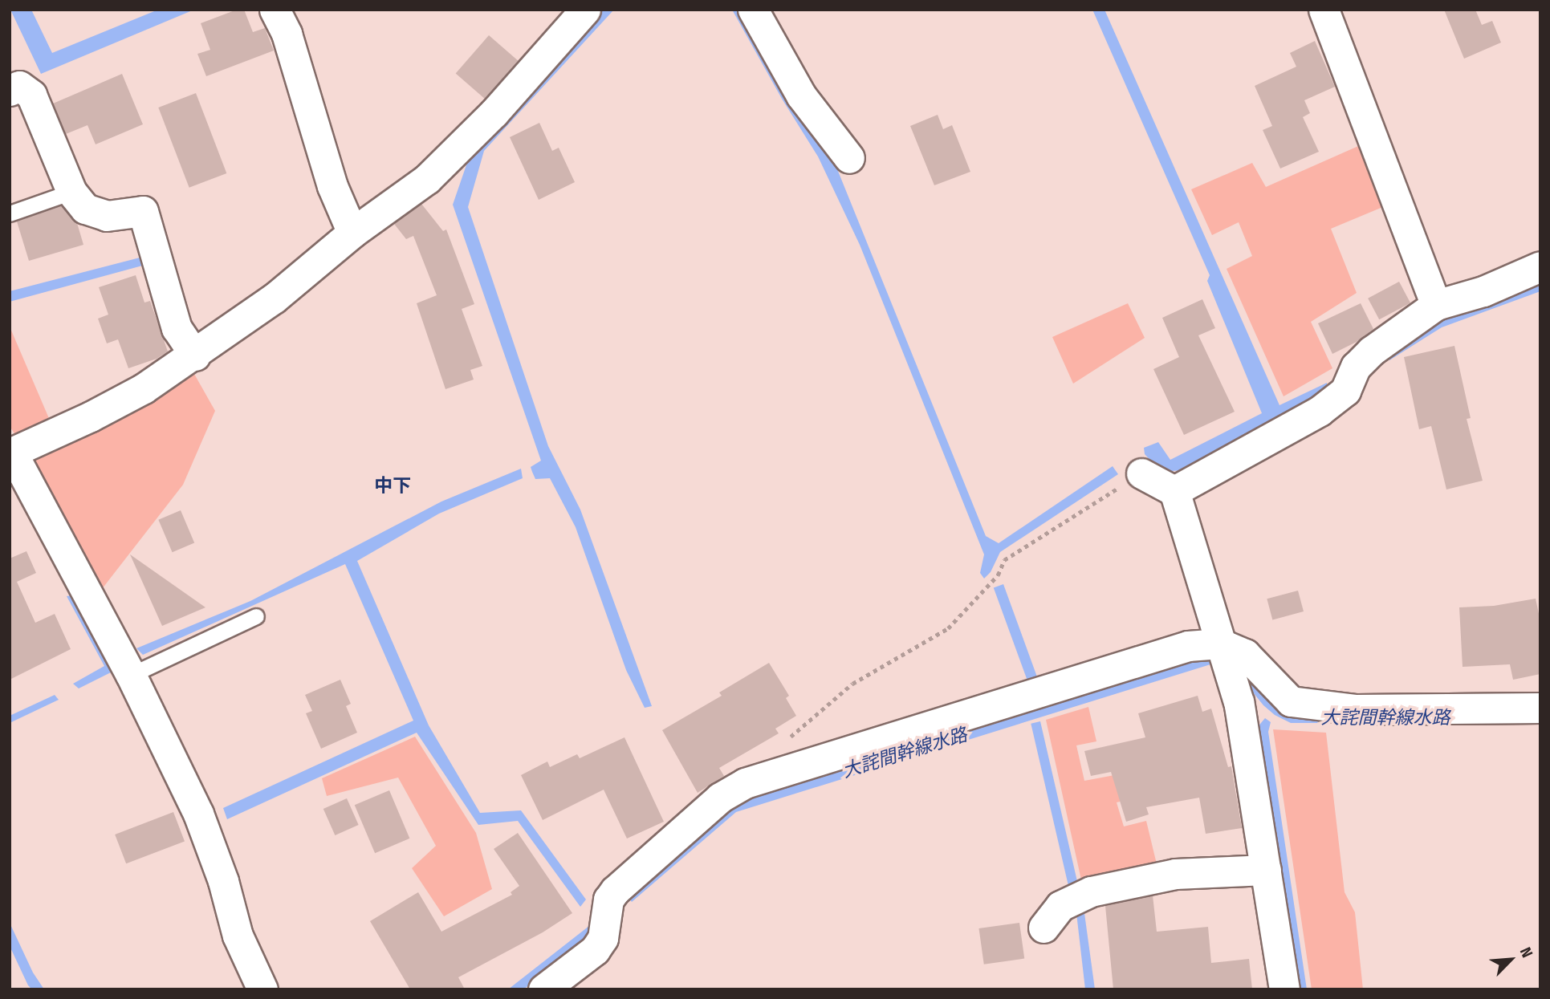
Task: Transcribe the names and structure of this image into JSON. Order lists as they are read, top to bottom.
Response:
{
  "districts": ["中下"],
  "water": ["大詫間幹線水路"],
  "north": "top right"
}
